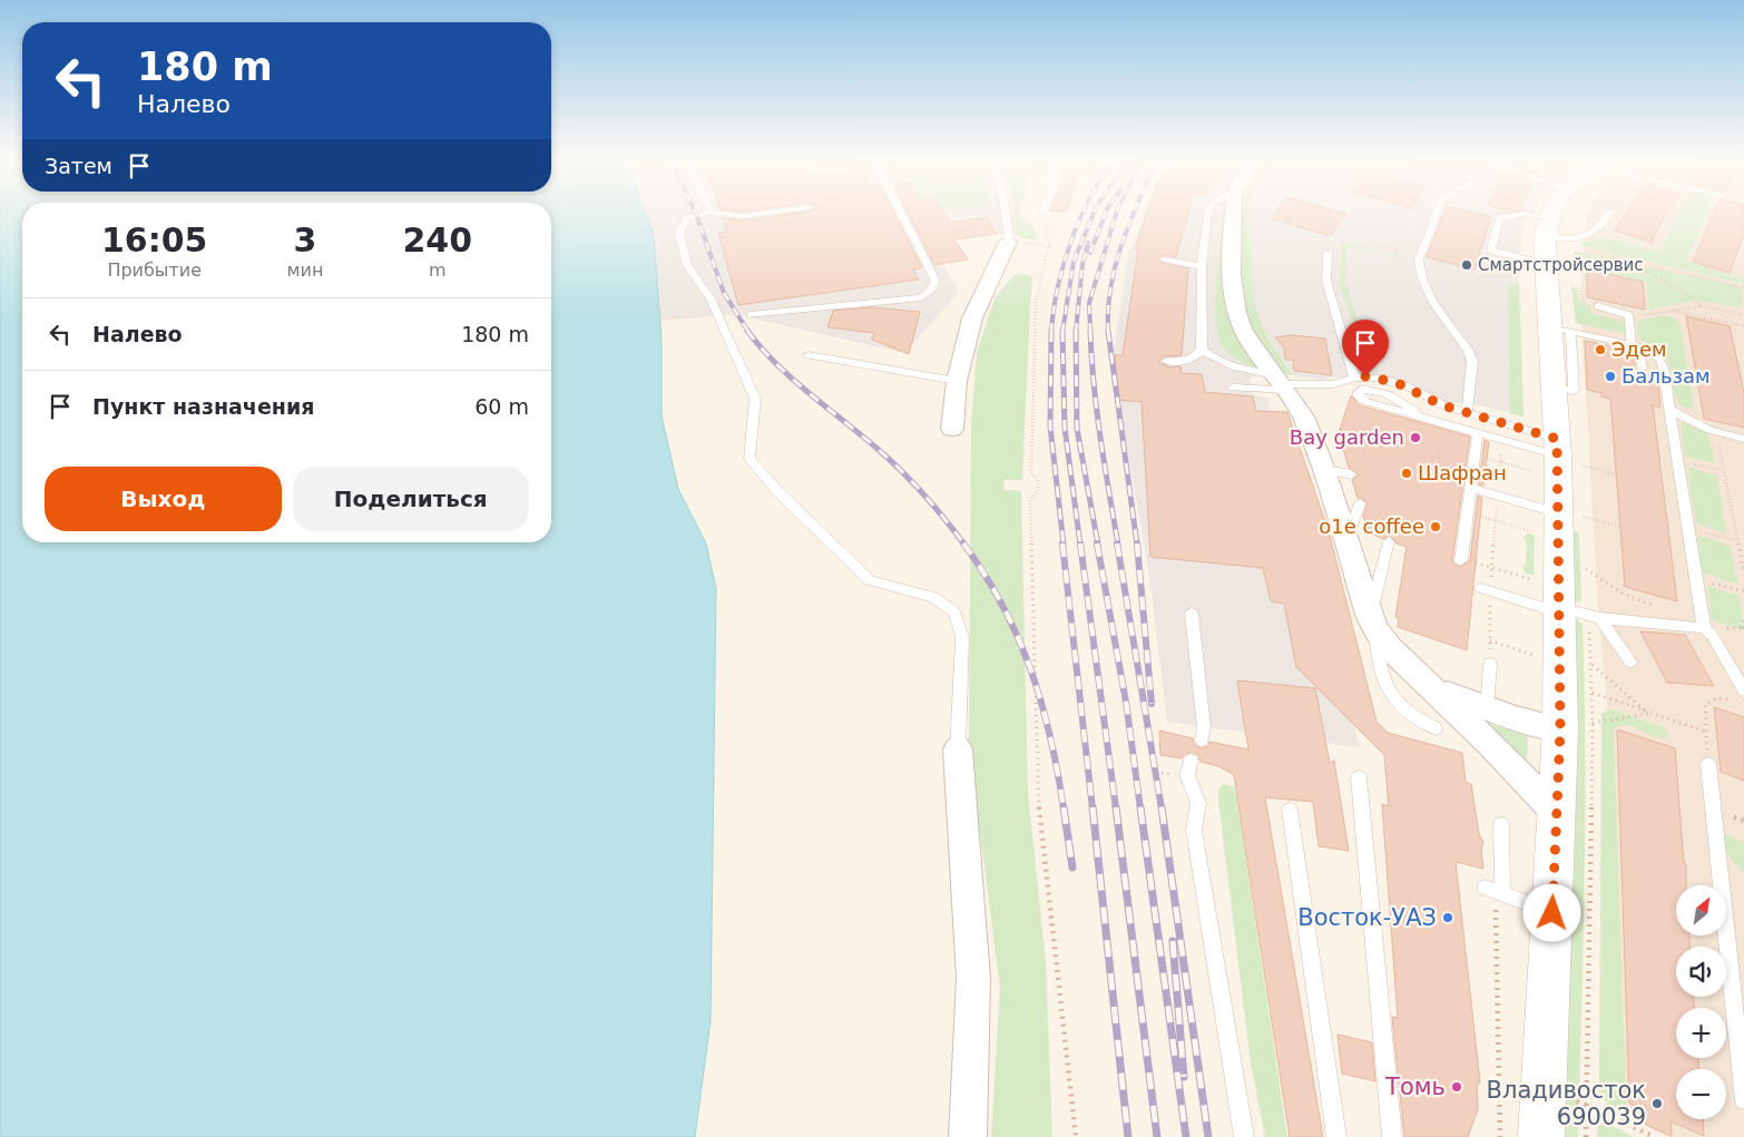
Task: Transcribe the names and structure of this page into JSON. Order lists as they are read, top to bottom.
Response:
{
  "places": [
    "Смартстройсервис",
    "Эдем",
    "Бальзам",
    "Bay garden",
    "Шафран",
    "o1e coffee",
    "Восток-УАЗ",
    "Томь",
    "Владивосток 690039"
  ],
  "north": "top right",
  "page": {
    "turn": ["180 m", "Налево"],
    "then": "Затем",
    "eta": [
      "16:05",
      "Прибытие",
      "3",
      "мин",
      "240",
      "m"
    ],
    "list": [
      {
        "name": "Налево",
        "value": "180 m"
      },
      {
        "name": "Пункт назначения",
        "value": "60 m"
      }
    ],
    "buttons": ["Выход", "Поделиться"],
    "map_buttons": ["+", "−"]
  }
}
